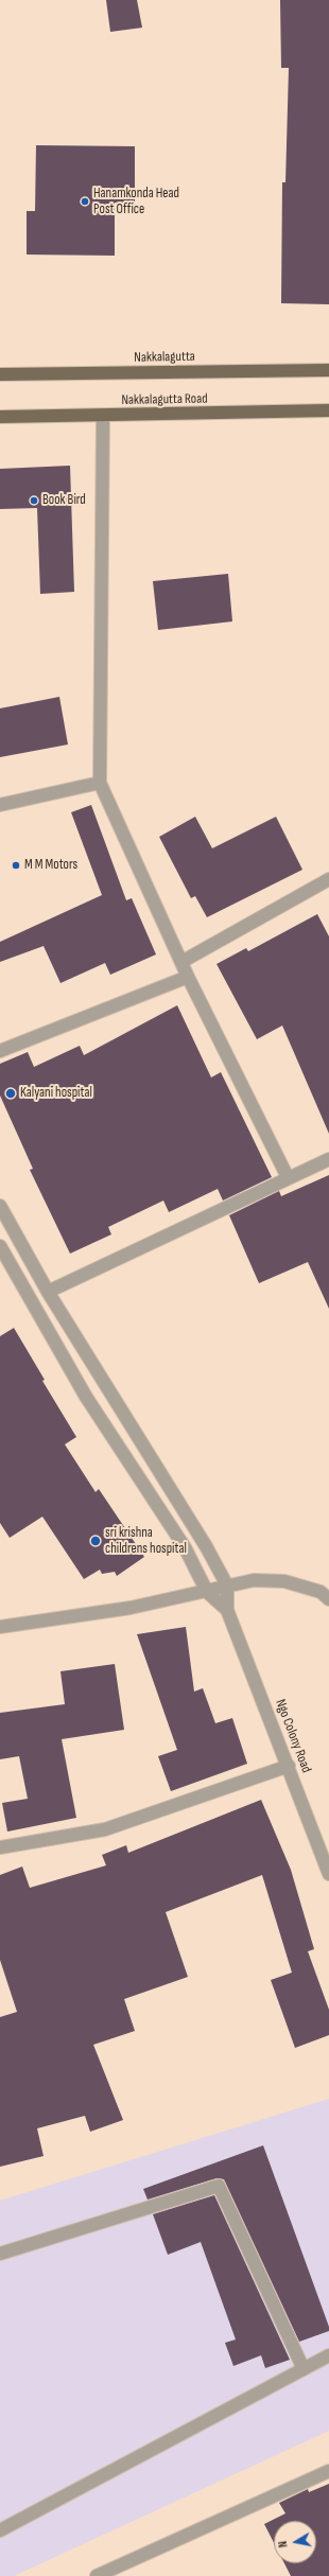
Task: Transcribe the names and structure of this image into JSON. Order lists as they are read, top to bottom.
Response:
{
  "streets": {
    "main road": ["Nakkalagutta", "Nakkalagutta Road"],
    "street": ["Ngo Colony Road"]
  },
  "places": [
    "Hanamkonda Head Post Office",
    "Book Bird",
    "M M Motors",
    "Kalyani hospital",
    "sri krishna childrens hospital"
  ],
  "north": "left"
}
